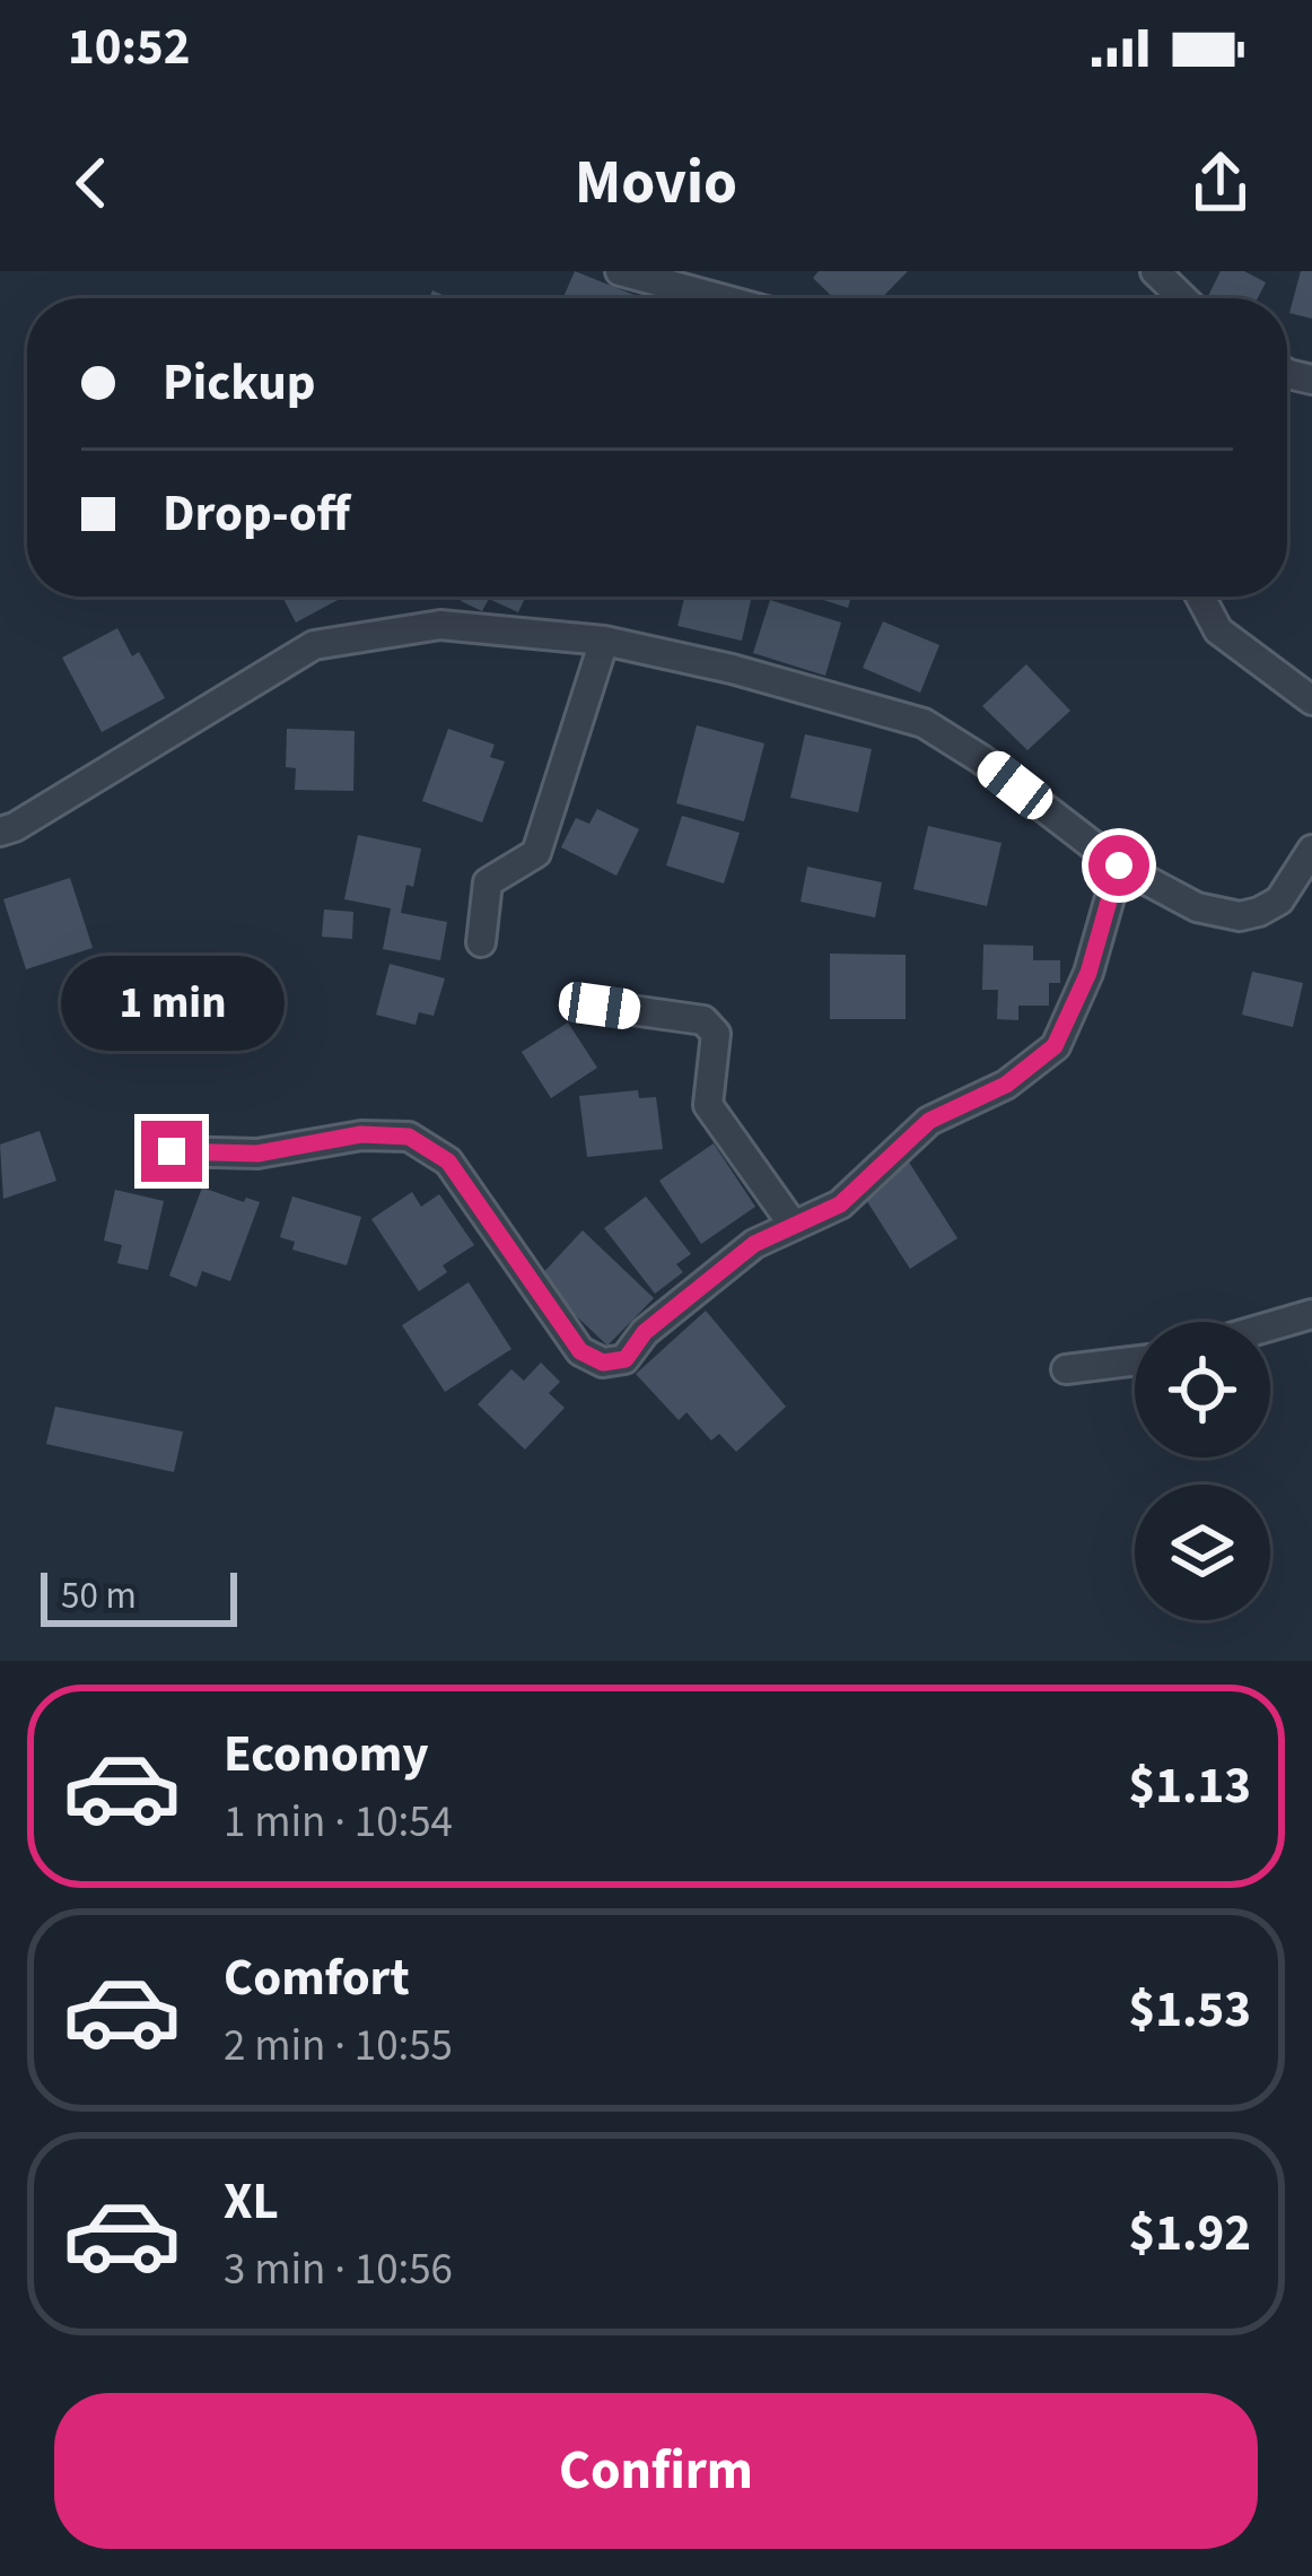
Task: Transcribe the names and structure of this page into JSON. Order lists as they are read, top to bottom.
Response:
{
  "scale_bar": "50 m",
  "page": {
    "status": "10:52",
    "header": "Movio",
    "banner": ["Pickup", "Drop-off"],
    "bubble": "1 min",
    "scale": "50 m",
    "list": [
      {
        "name": "Economy",
        "note": "1 min · 10:54",
        "value": "$1.13"
      },
      {
        "name": "Comfort",
        "note": "2 min · 10:55",
        "value": "$1.53"
      },
      {
        "name": "XL",
        "note": "3 min · 10:56",
        "value": "$1.92"
      }
    ],
    "buttons": "Confirm"
  }
}
